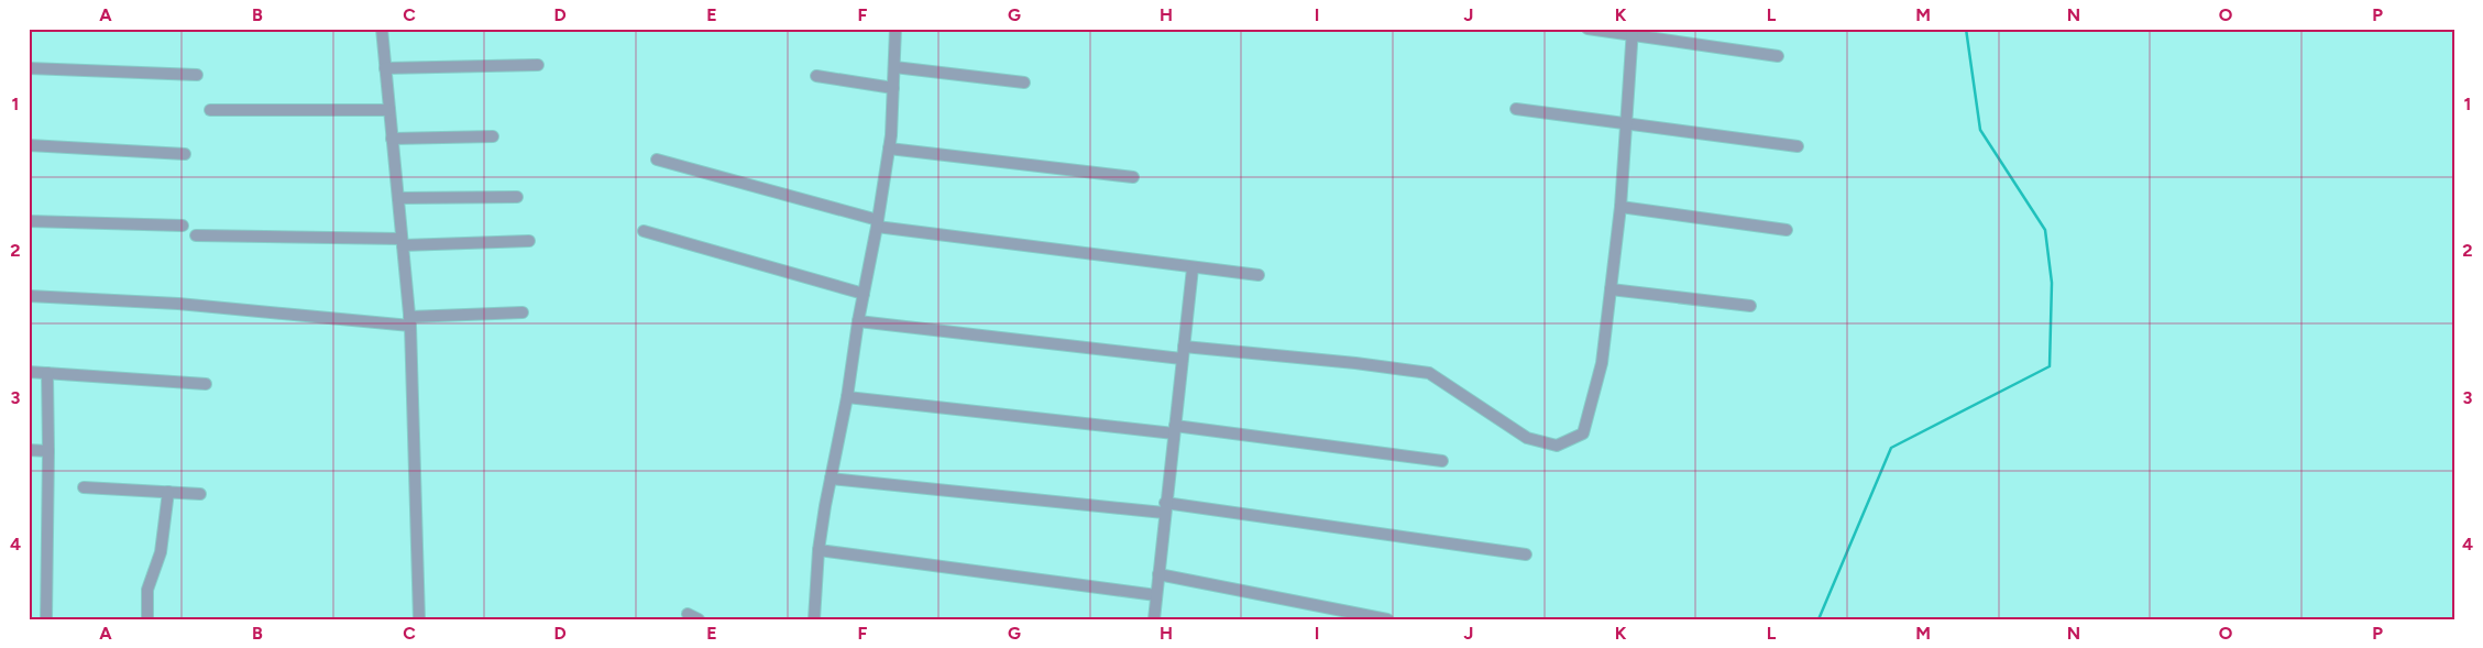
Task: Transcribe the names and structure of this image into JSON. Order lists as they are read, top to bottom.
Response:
{
  "grid": {
    "columns": [
      "A",
      "B",
      "C",
      "D",
      "E",
      "F",
      "G",
      "H",
      "I",
      "J",
      "K",
      "L",
      "M",
      "N",
      "O",
      "P"
    ],
    "rows": [
      "1",
      "2",
      "3",
      "4"
    ]
  }
}
